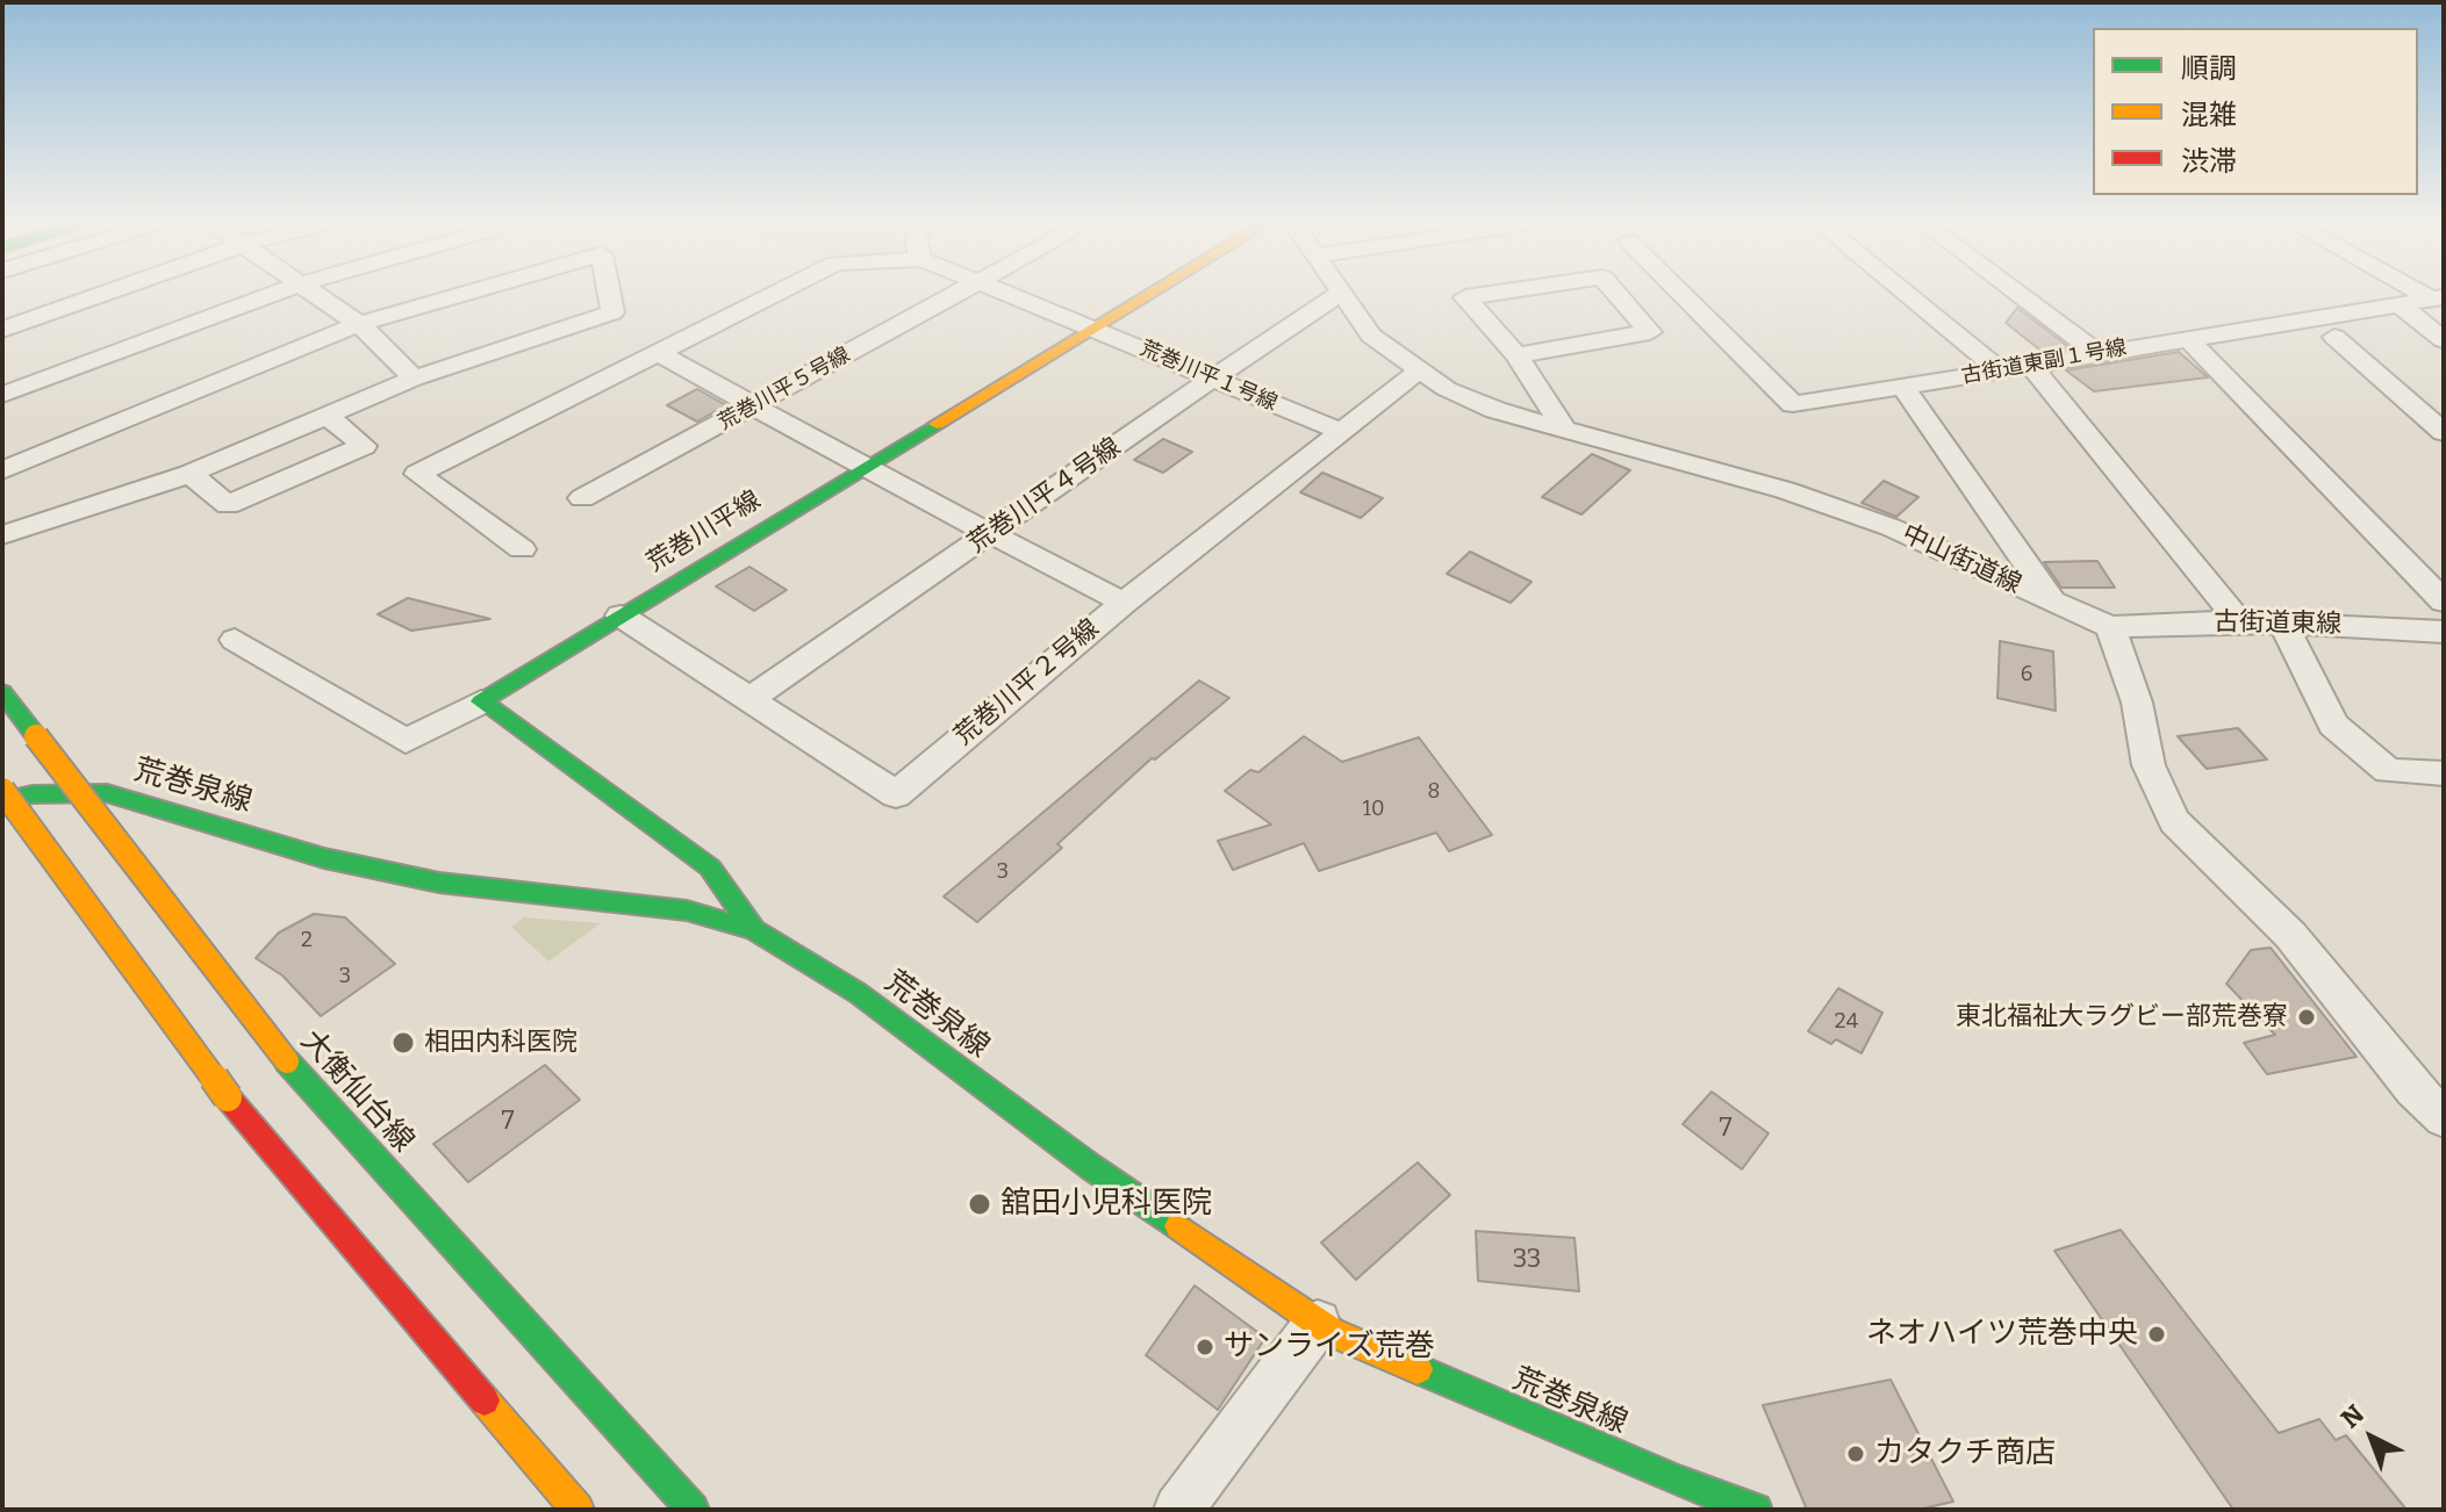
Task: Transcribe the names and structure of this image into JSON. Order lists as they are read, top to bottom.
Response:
{
  "streets": {
    "street": [
      "古街道東副１号線",
      "荒巻川平１号線",
      "荒巻川平５号線",
      "荒巻川平４号線",
      "荒巻川平線",
      "中山街道線",
      "古街道東線",
      "荒巻川平２号線",
      "荒巻泉線",
      "大衡仙台線"
    ]
  },
  "crossings": [
    ["荒巻川平１号線", "荒巻川平４号線"],
    ["荒巻川平１号線", "荒巻川平線"],
    ["荒巻川平１号線", "荒巻川平２号線"],
    ["荒巻川平４号線", "荒巻川平２号線"],
    ["荒巻川平線", "荒巻川平２号線"],
    ["中山街道線", "古街道東線"],
    ["中山街道線", "荒巻川平２号線"]
  ],
  "places": [
    "東北福祉大ラグビー部荒巻寮",
    "相田内科医院",
    "舘田小児科医院",
    "ネオハイツ荒巻中央",
    "サンライズ荒巻",
    "カタクチ商店"
  ],
  "house_numbers": [
    "6",
    "8",
    "10",
    "3",
    "2",
    "3",
    "24",
    "7",
    "7",
    "33"
  ],
  "legend": ["順調", "混雑", "渋滞"],
  "north": "top left"
}
